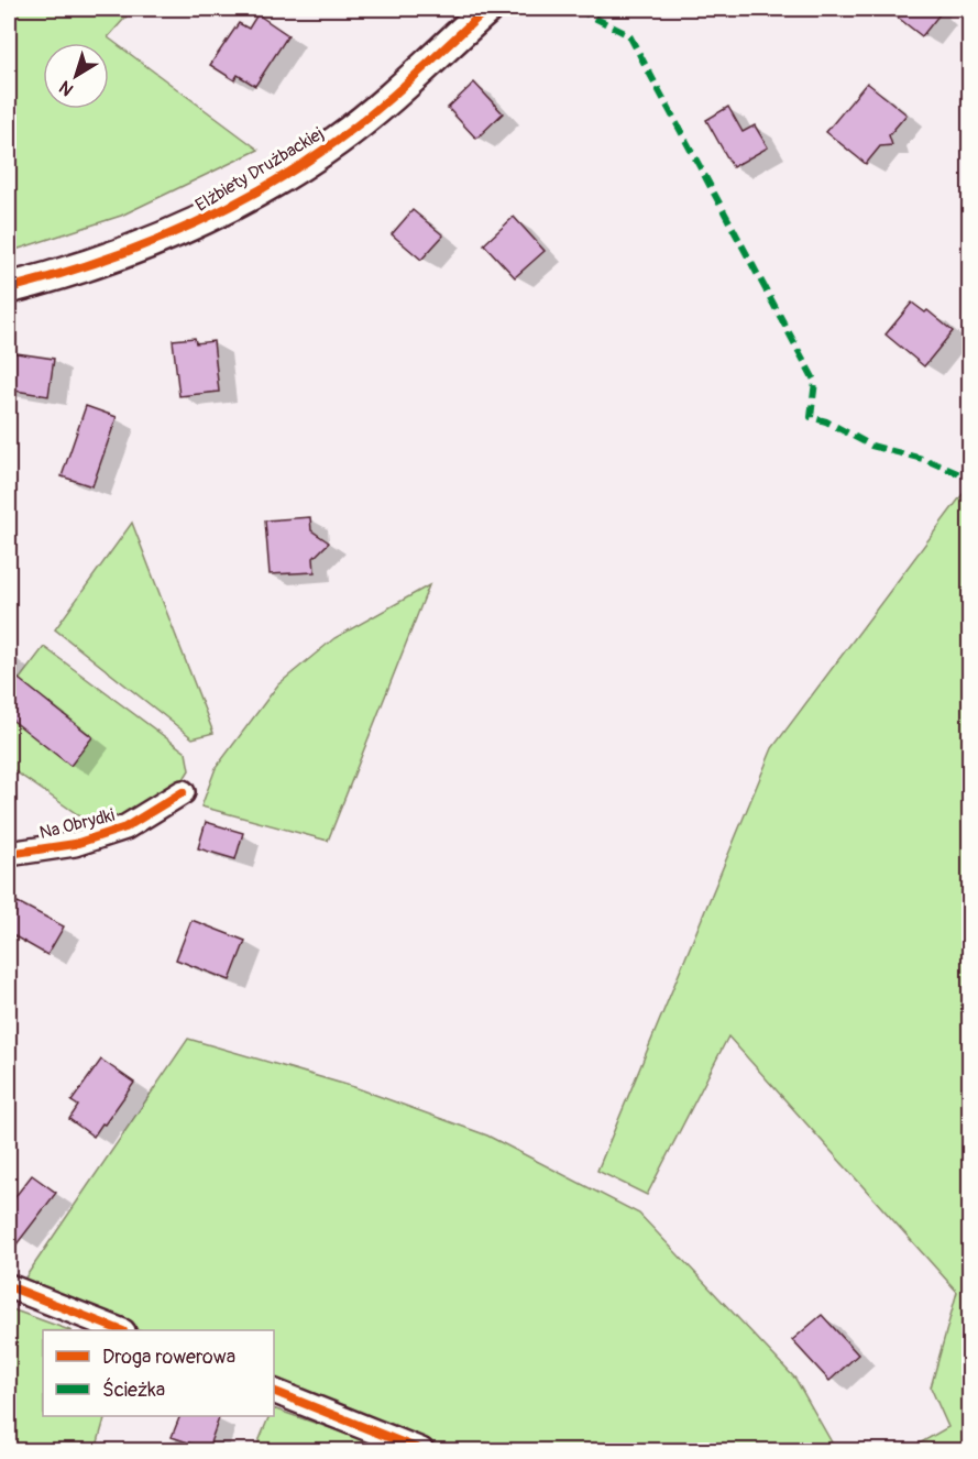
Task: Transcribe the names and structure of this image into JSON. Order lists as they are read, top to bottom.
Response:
{
  "streets": {
    "street": ["Elżbiety Drużbackiej", "Na Obrydki"]
  },
  "legend": ["Droga rowerowa", "Ścieżka"],
  "north": "bottom left"
}
